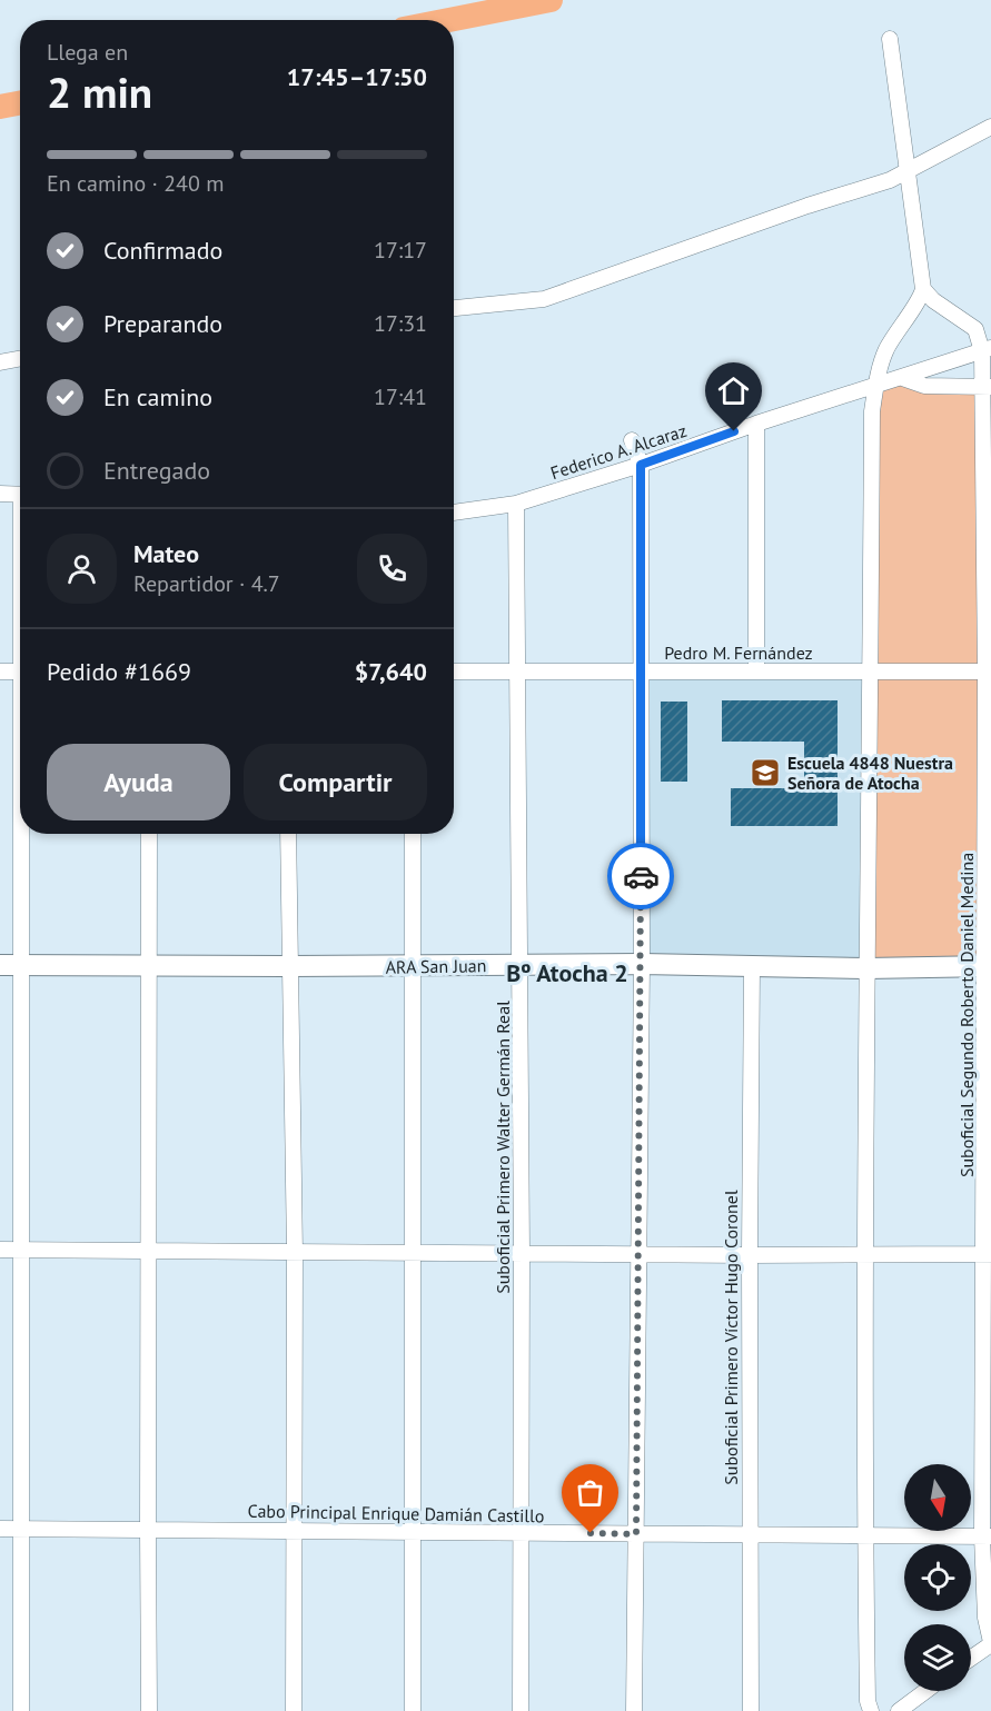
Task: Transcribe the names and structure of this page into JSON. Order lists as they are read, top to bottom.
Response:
{
  "streets": {
    "street": [
      "Federico A. Alcaraz",
      "Pedro M. Fernández",
      "ARA San Juan",
      "Suboficial Segundo Roberto Daniel Medina",
      "Suboficial Primero Walter Germán Real",
      "Suboficial Primero Víctor Hugo Coronel",
      "Cabo Principal Enrique Damián Castillo"
    ]
  },
  "crossings": [
    ["Federico A. Alcaraz", "Suboficial Segundo Roberto Daniel Medina"],
    ["Federico A. Alcaraz", "Suboficial Primero Walter Germán Real"],
    ["Pedro M. Fernández", "Suboficial Segundo Roberto Daniel Medina"],
    ["Pedro M. Fernández", "Suboficial Primero Walter Germán Real"],
    ["ARA San Juan", "Suboficial Segundo Roberto Daniel Medina"],
    ["ARA San Juan", "Suboficial Primero Walter Germán Real"],
    ["ARA San Juan", "Suboficial Primero Víctor Hugo Coronel"],
    ["Suboficial Segundo Roberto Daniel Medina", "Cabo Principal Enrique Damián Castillo"],
    ["Suboficial Primero Walter Germán Real", "Cabo Principal Enrique Damián Castillo"],
    ["Suboficial Primero Víctor Hugo Coronel", "Cabo Principal Enrique Damián Castillo"]
  ],
  "districts": ["Bº Atocha 2"],
  "places": {
    "school or university": ["Escuela 4848 Nuestra Señora de Atocha"]
  },
  "north": "bottom",
  "page": {
    "heading": ["2 min", "Llega en", "17:45–17:50"],
    "panel": [
      "Mateo",
      "Repartidor · 4.7",
      "Pedido #1669",
      "$7,640"
    ],
    "bar": "En camino · 240 m",
    "list": [
      ["Confirmado", "17:17"],
      ["Preparando", "17:31"],
      ["En camino", "17:41"],
      "Entregado"
    ],
    "buttons": ["Ayuda", "Compartir"]
  }
}
